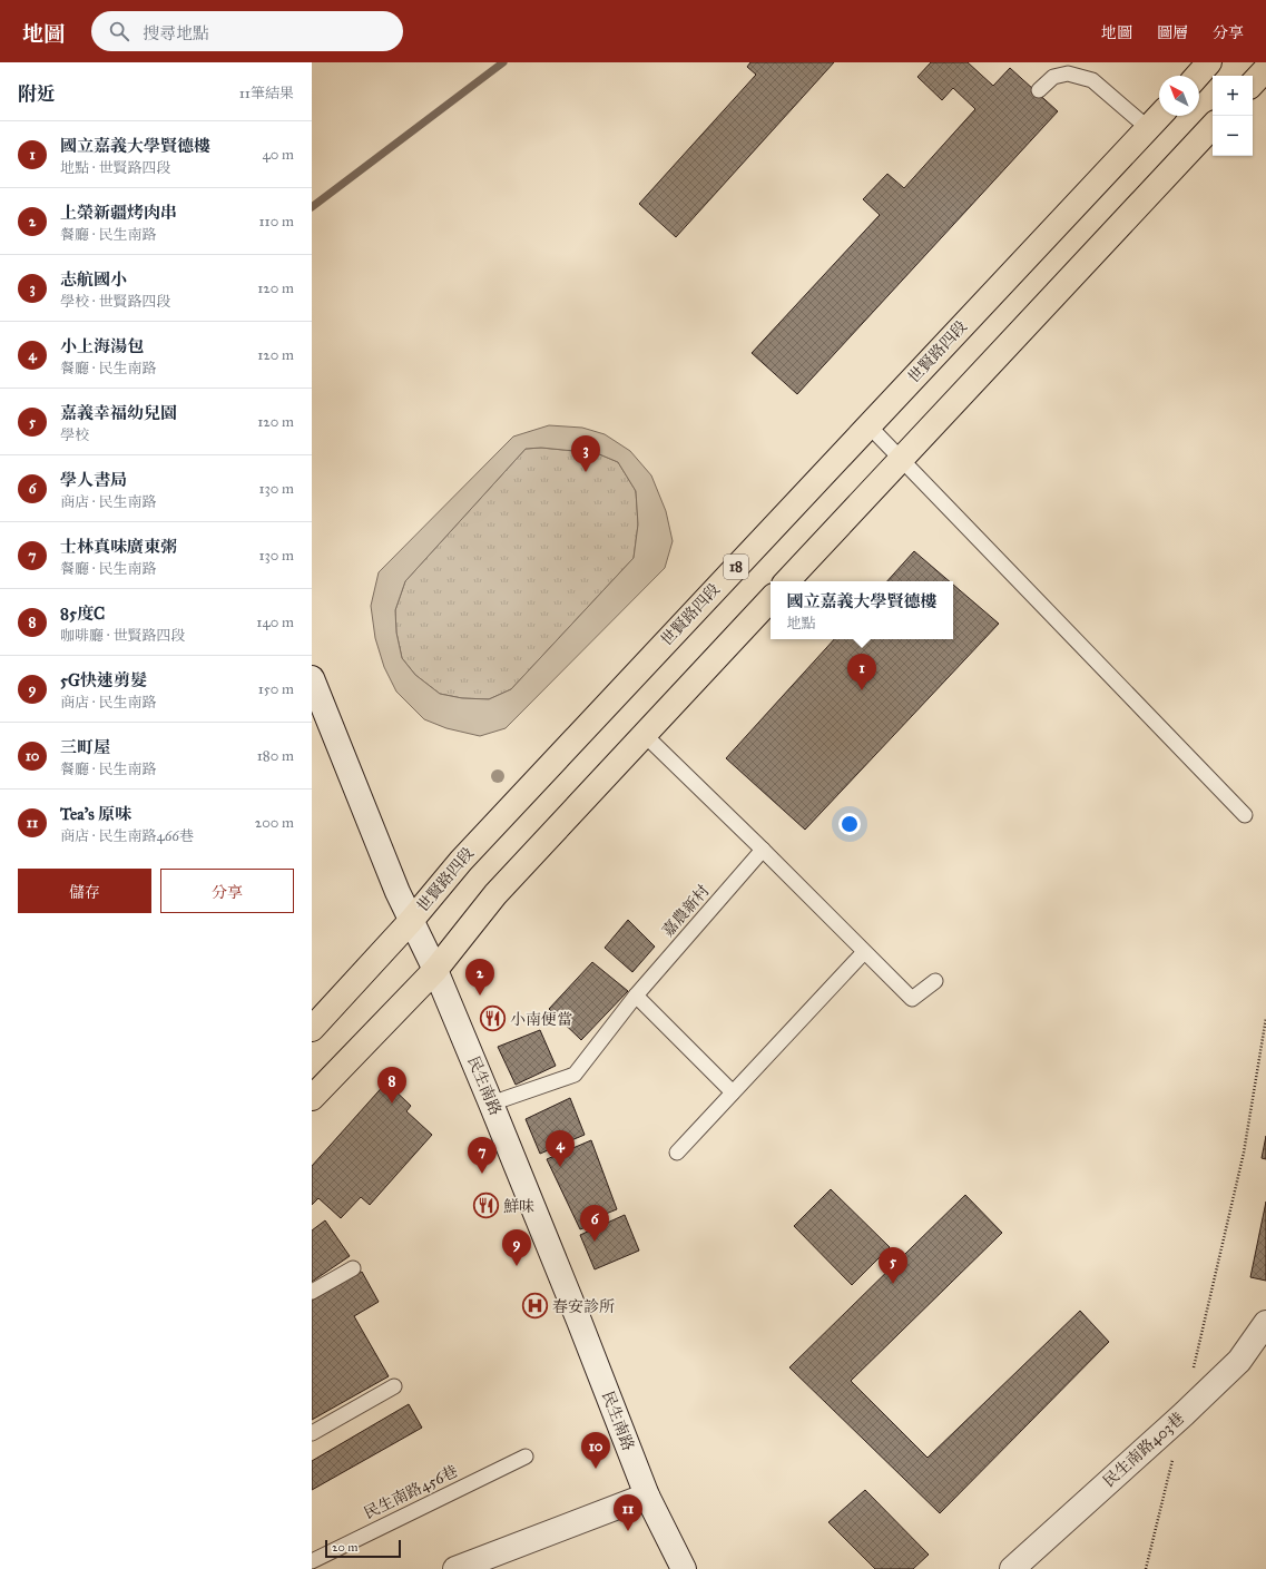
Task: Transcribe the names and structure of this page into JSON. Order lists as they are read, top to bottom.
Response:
{
  "streets": {
    "main road": [
      "世賢路四段",
      "18",
      "民生南路",
      "民生南路403巷"
    ],
    "lane": ["嘉農新村", "民生南路456巷"]
  },
  "crossings": [
    ["世賢路四段", "民生南路"],
    ["嘉農新村", "民生南路"]
  ],
  "places": {
    "restaurant": ["小南便當", "鮮味"],
    "hospital": ["春安診所"]
  },
  "scale_bar": "20 m",
  "north": "top left",
  "page": {
    "header": "地圖",
    "search": "搜尋地點",
    "nav": ["地圖", "圖層", "分享"],
    "heading": ["附近", "11筆結果"],
    "map_buttons": ["+", "−"],
    "list": [
      {
        "mark": "1",
        "name": "國立嘉義大學賢德樓",
        "note": "地點 · 世賢路四段",
        "value": "40 m"
      },
      {
        "mark": "2",
        "name": "上榮新疆烤肉串",
        "note": "餐廳 · 民生南路",
        "value": "110 m"
      },
      {
        "mark": "3",
        "name": "志航國小",
        "note": "學校 · 世賢路四段",
        "value": "120 m"
      },
      {
        "mark": "4",
        "name": "小上海湯包",
        "note": "餐廳 · 民生南路",
        "value": "120 m"
      },
      {
        "mark": "5",
        "name": "嘉義幸福幼兒園",
        "note": "學校",
        "value": "120 m"
      },
      {
        "mark": "6",
        "name": "學人書局",
        "note": "商店 · 民生南路",
        "value": "130 m"
      },
      {
        "mark": "7",
        "name": "士林真味廣東粥",
        "note": "餐廳 · 民生南路",
        "value": "130 m"
      },
      {
        "mark": "8",
        "name": "85度C",
        "note": "咖啡廳 · 世賢路四段",
        "value": "140 m"
      },
      {
        "mark": "9",
        "name": "5G快速剪髮",
        "note": "商店 · 民生南路",
        "value": "150 m"
      },
      {
        "mark": "10",
        "name": "三町屋",
        "note": "餐廳 · 民生南路",
        "value": "180 m"
      },
      {
        "mark": "11",
        "name": "Tea's 原味",
        "note": "商店 · 民生南路466巷",
        "value": "200 m"
      }
    ],
    "pins": [
      "3",
      "1",
      "2",
      "8",
      "4",
      "7",
      "6",
      "9",
      "5",
      "10",
      "11"
    ],
    "popup": ["國立嘉義大學賢德樓", "地點"],
    "buttons": ["儲存", "分享"],
    "scale": "20 m"
  }
}
